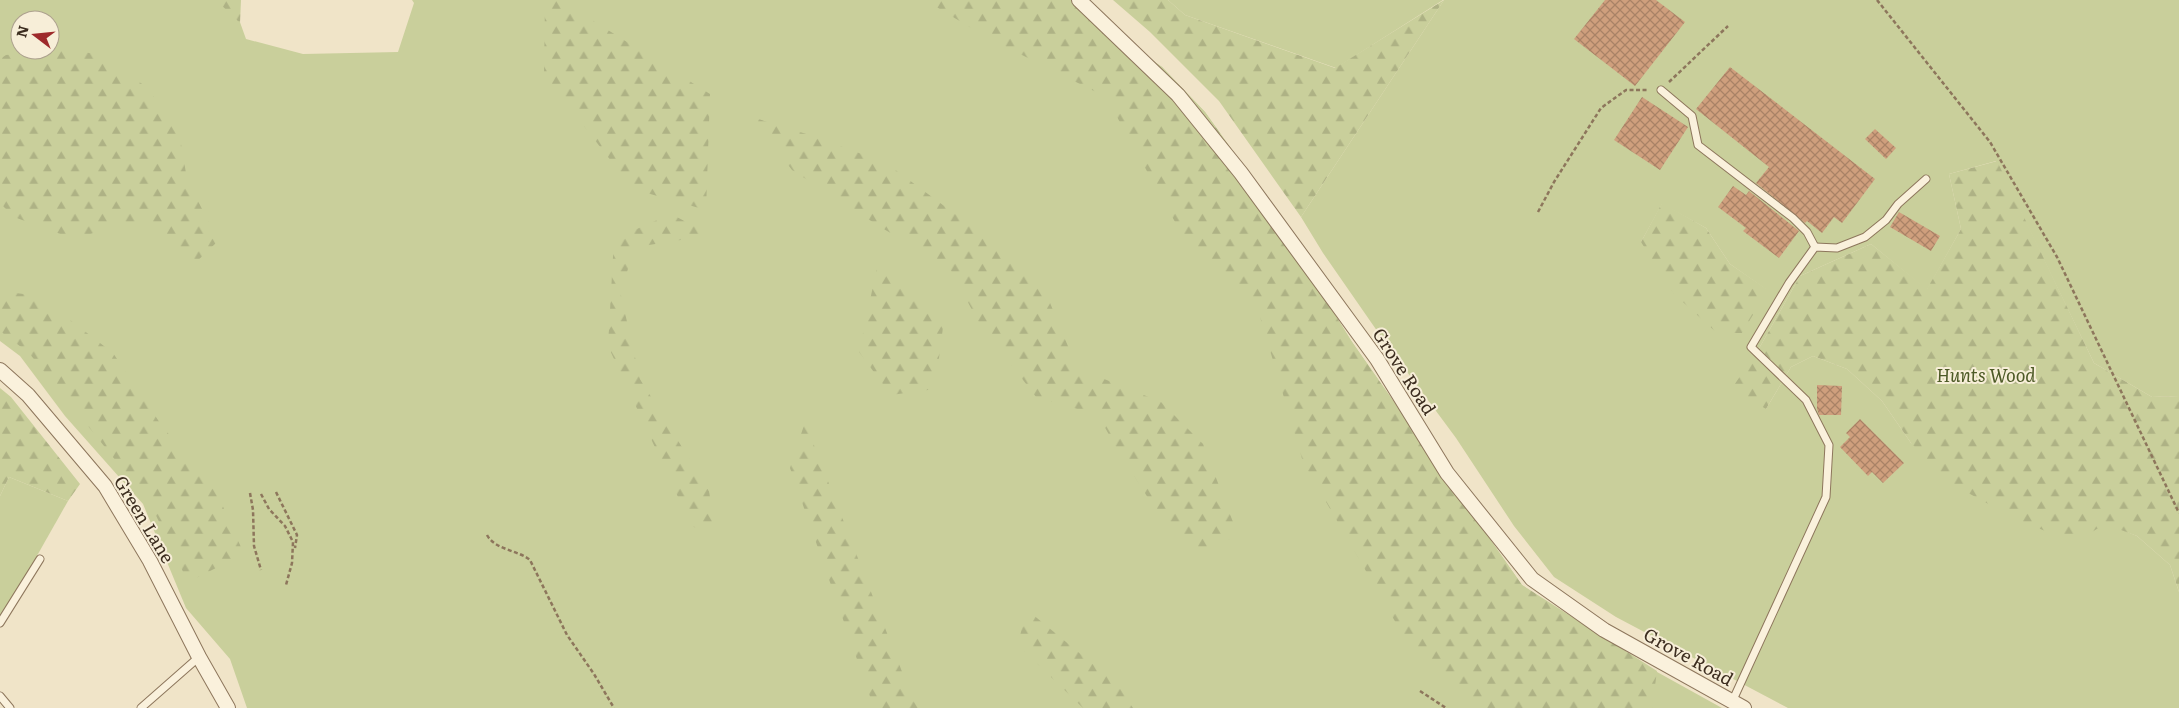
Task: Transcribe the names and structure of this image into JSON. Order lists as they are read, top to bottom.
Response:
{
  "streets": {
    "street": ["Grove Road", "Green Lane"]
  },
  "parks": ["Hunts Wood"],
  "north": "left"
}
